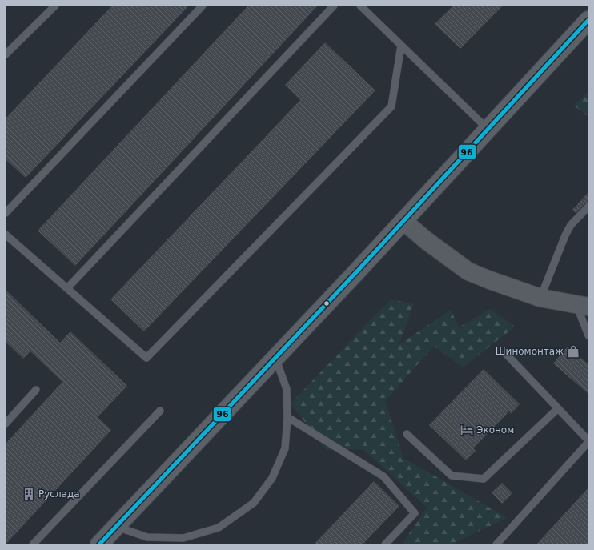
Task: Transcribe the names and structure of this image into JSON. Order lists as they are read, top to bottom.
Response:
{
  "places": {
    "shop": ["Шиномонтаж"],
    "hotel": ["Эконом"],
    "building": ["Руслада"]
  },
  "lines": ["transit line 96"]
}
